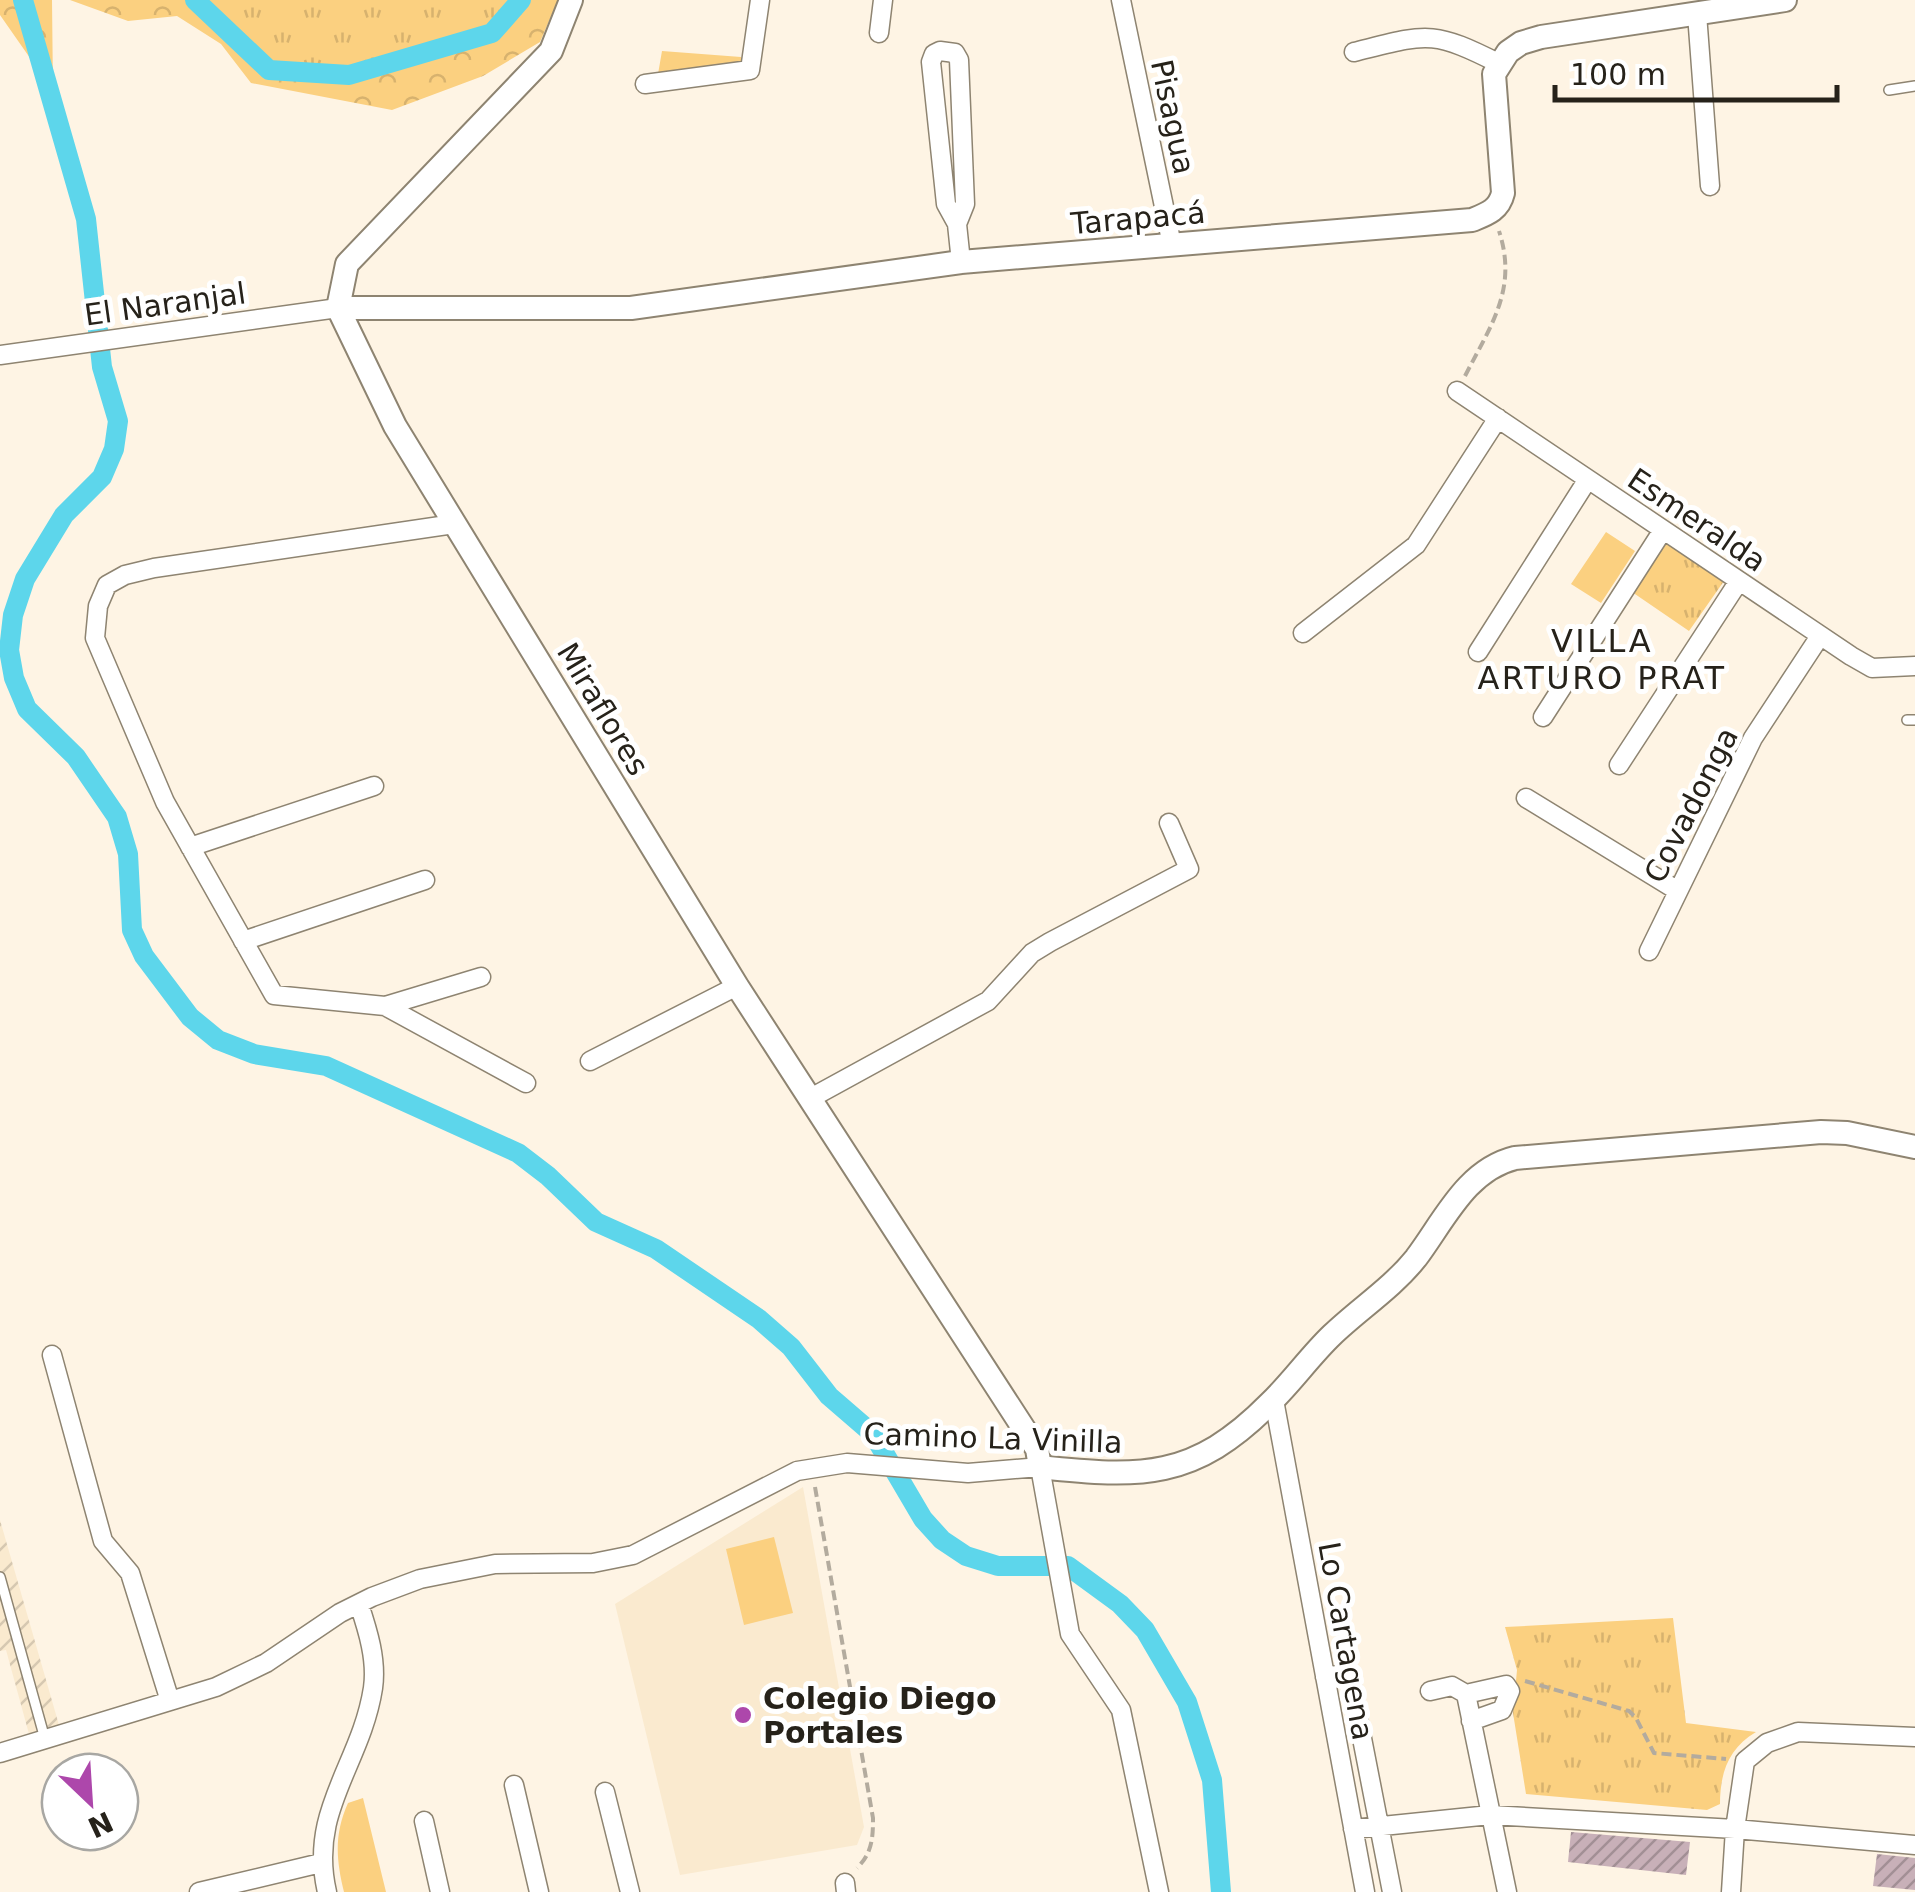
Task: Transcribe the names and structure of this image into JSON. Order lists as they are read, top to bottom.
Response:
{
  "streets": {
    "street": [
      "Pisagua",
      "Tarapacá",
      "El Naranjal",
      "Esmeralda",
      "Miraflores",
      "Covadonga",
      "Camino La Vinilla",
      "Lo Cartagena"
    ]
  },
  "crossings": [
    ["Pisagua", "Tarapacá"],
    ["Tarapacá", "El Naranjal"],
    ["Tarapacá", "Miraflores"],
    ["El Naranjal", "Miraflores"],
    ["Esmeralda", "Covadonga"],
    ["Miraflores", "Camino La Vinilla"],
    ["Camino La Vinilla", "Lo Cartagena"]
  ],
  "districts": ["VILLA ARTURO PRAT"],
  "places": ["Colegio Diego Portales"],
  "scale_bar": "100 m",
  "north": "bottom right"
}
